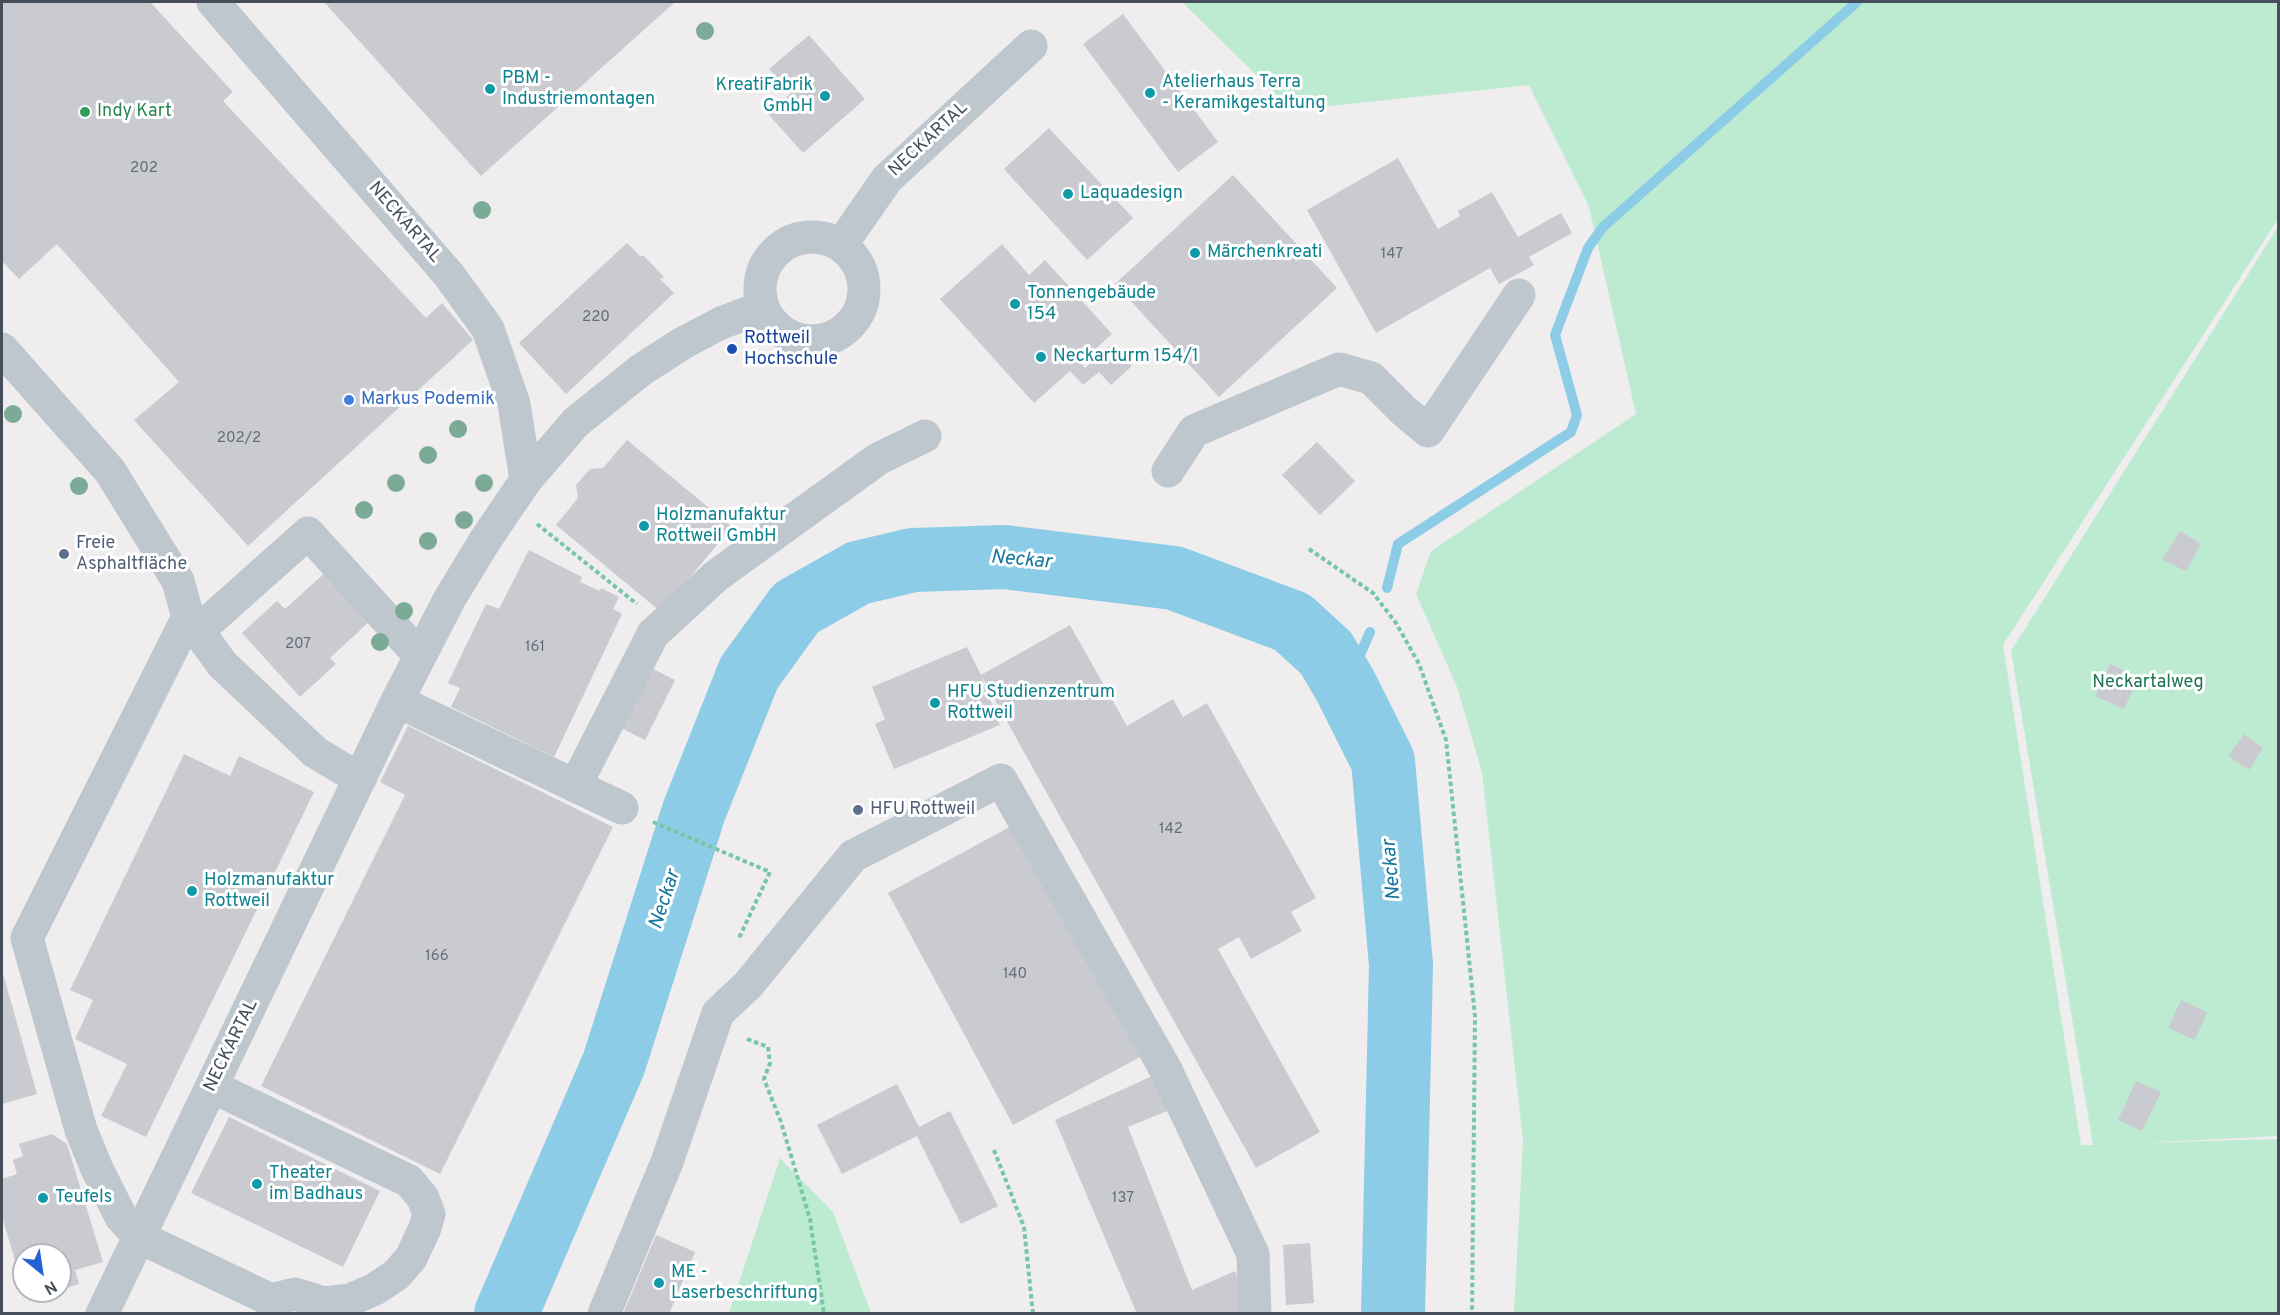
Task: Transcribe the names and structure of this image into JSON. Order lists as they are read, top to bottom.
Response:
{
  "streets": {
    "street": ["NECKARTAL"]
  },
  "water": ["Neckar"],
  "parks": ["Neckartalweg"],
  "places": [
    "PBM - Industriemontagen",
    "Atelierhaus Terra - Keramikgestaltung",
    "KreatiFabrik GmbH",
    "Indy Kart",
    "Laquadesign",
    "Märchenkreati",
    "Tonnengebäude 154",
    "Rottweil Hochschule",
    "Neckarturm 154/1",
    "Markus Podemik",
    "Holzmanufaktur Rottweil GmbH",
    "Freie Asphaltfläche",
    "HFU Studienzentrum Rottweil",
    "HFU Rottweil",
    "Holzmanufaktur Rottweil",
    "Theater im Badhaus",
    "Teufels",
    "ME - Laserbeschriftung"
  ],
  "house_numbers": [
    "202",
    "147",
    "220",
    "202/2",
    "207",
    "161",
    "142",
    "166",
    "140",
    "137"
  ],
  "north": "bottom right"
}
